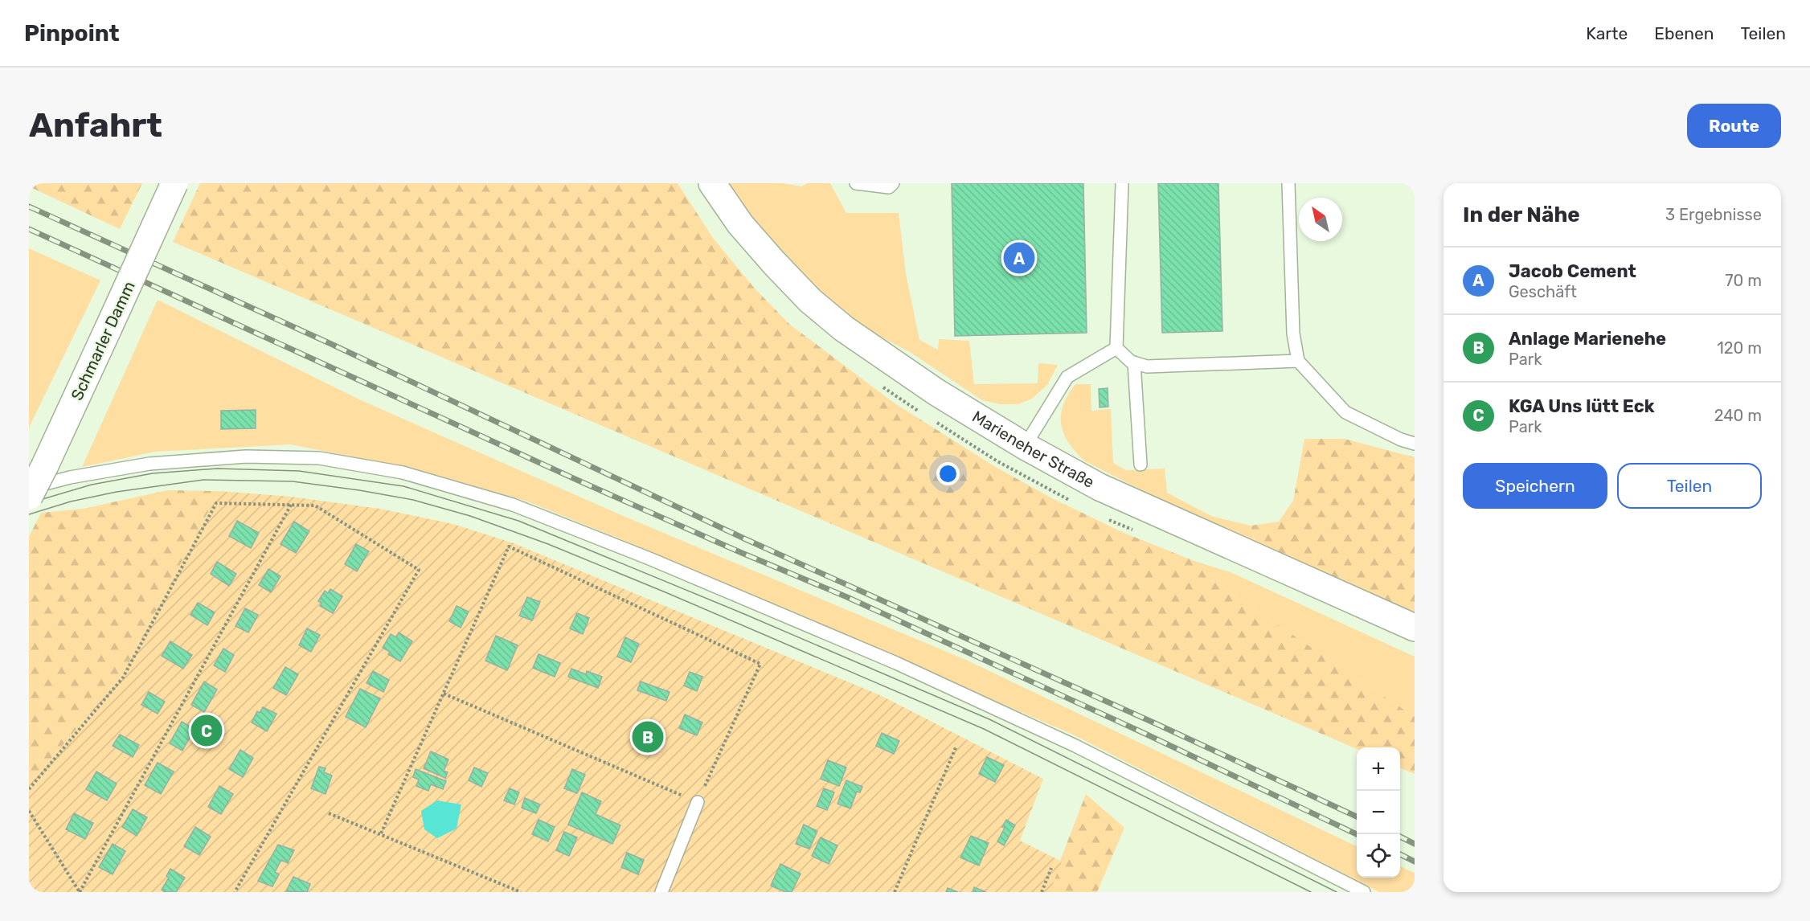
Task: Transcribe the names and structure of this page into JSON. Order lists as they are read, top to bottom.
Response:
{
  "streets": {
    "street": ["Schmarler Damm", "Marieneher Straße"]
  },
  "north": "top left",
  "page": {
    "header": "Pinpoint",
    "nav": ["Karte", "Ebenen", "Teilen"],
    "buttons": [
      "Route",
      ["Speichern", "Teilen"]
    ],
    "title": "Anfahrt",
    "heading": ["In der Nähe", "3 Ergebnisse"],
    "pins": ["A", "C", "B"],
    "list": [
      {
        "mark": "A",
        "name": "Jacob Cement",
        "note": "Geschäft",
        "value": "70 m"
      },
      {
        "mark": "B",
        "name": "Anlage Marienehe",
        "note": "Park",
        "value": "120 m"
      },
      {
        "mark": "C",
        "name": "KGA Uns lütt Eck",
        "note": "Park",
        "value": "240 m"
      }
    ],
    "map_buttons": ["+", "−"]
  }
}
